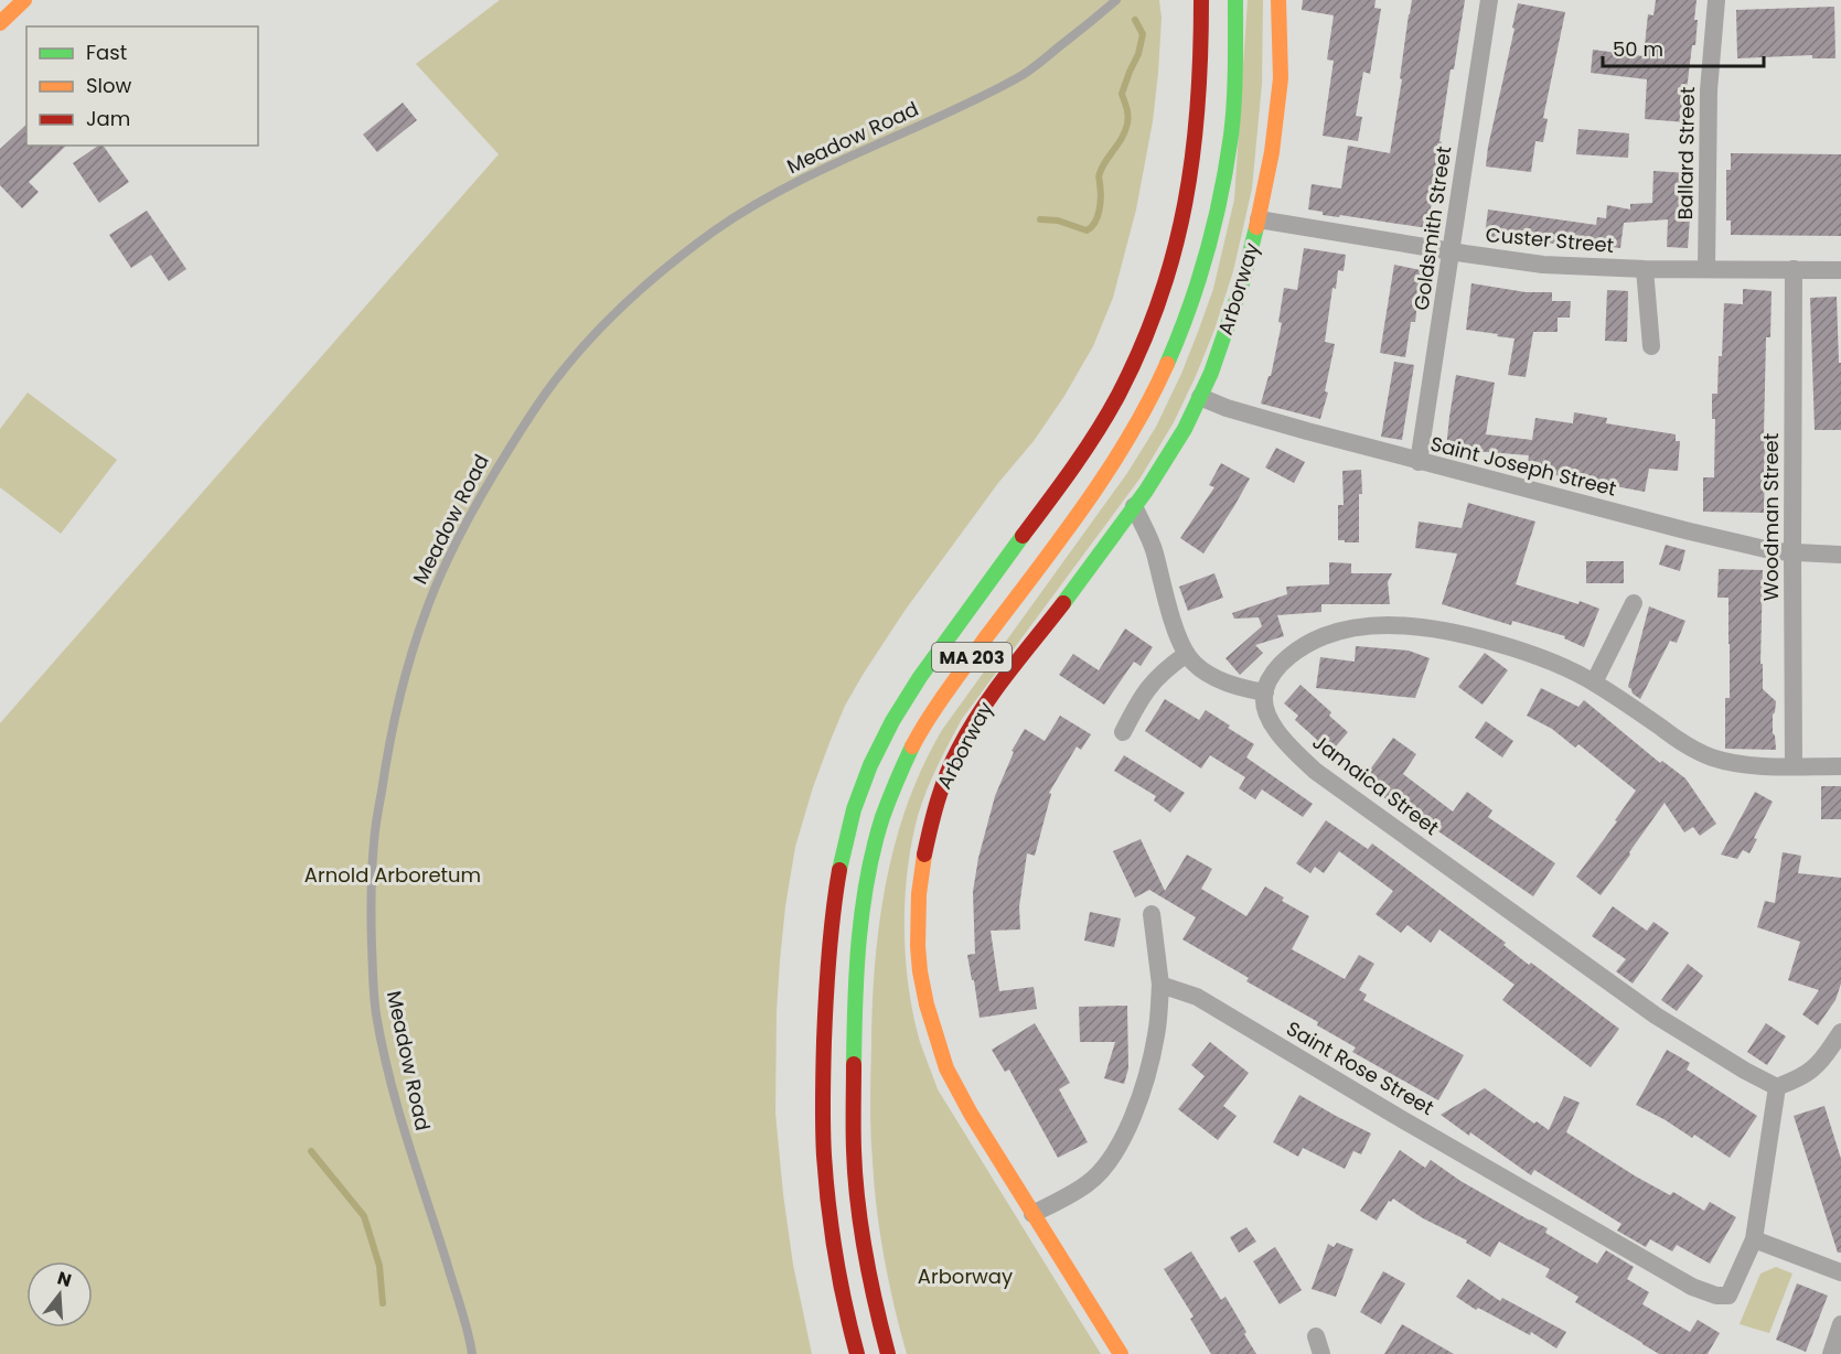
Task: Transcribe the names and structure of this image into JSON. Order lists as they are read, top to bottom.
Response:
{
  "streets": {
    "main road": ["Arborway", "MA 203"],
    "street": [
      "Ballard Street",
      "Goldsmith Street",
      "Custer Street",
      "Saint Joseph Street",
      "Woodman Street",
      "Jamaica Street",
      "Saint Rose Street"
    ],
    "lane": ["Meadow Road"]
  },
  "crossings": [
    ["Ballard Street", "Custer Street"],
    ["Goldsmith Street", "Custer Street"],
    ["Goldsmith Street", "Saint Joseph Street"],
    ["Custer Street", "Arborway"],
    ["Custer Street", "Woodman Street"],
    ["Arborway", "Saint Joseph Street"],
    ["Saint Joseph Street", "Woodman Street"],
    ["Jamaica Street", "Saint Rose Street"]
  ],
  "parks": ["Arnold Arboretum", "Arborway"],
  "legend": ["Fast", "Slow", "Jam"],
  "scale_bar": "50 m",
  "north": "top"
}
